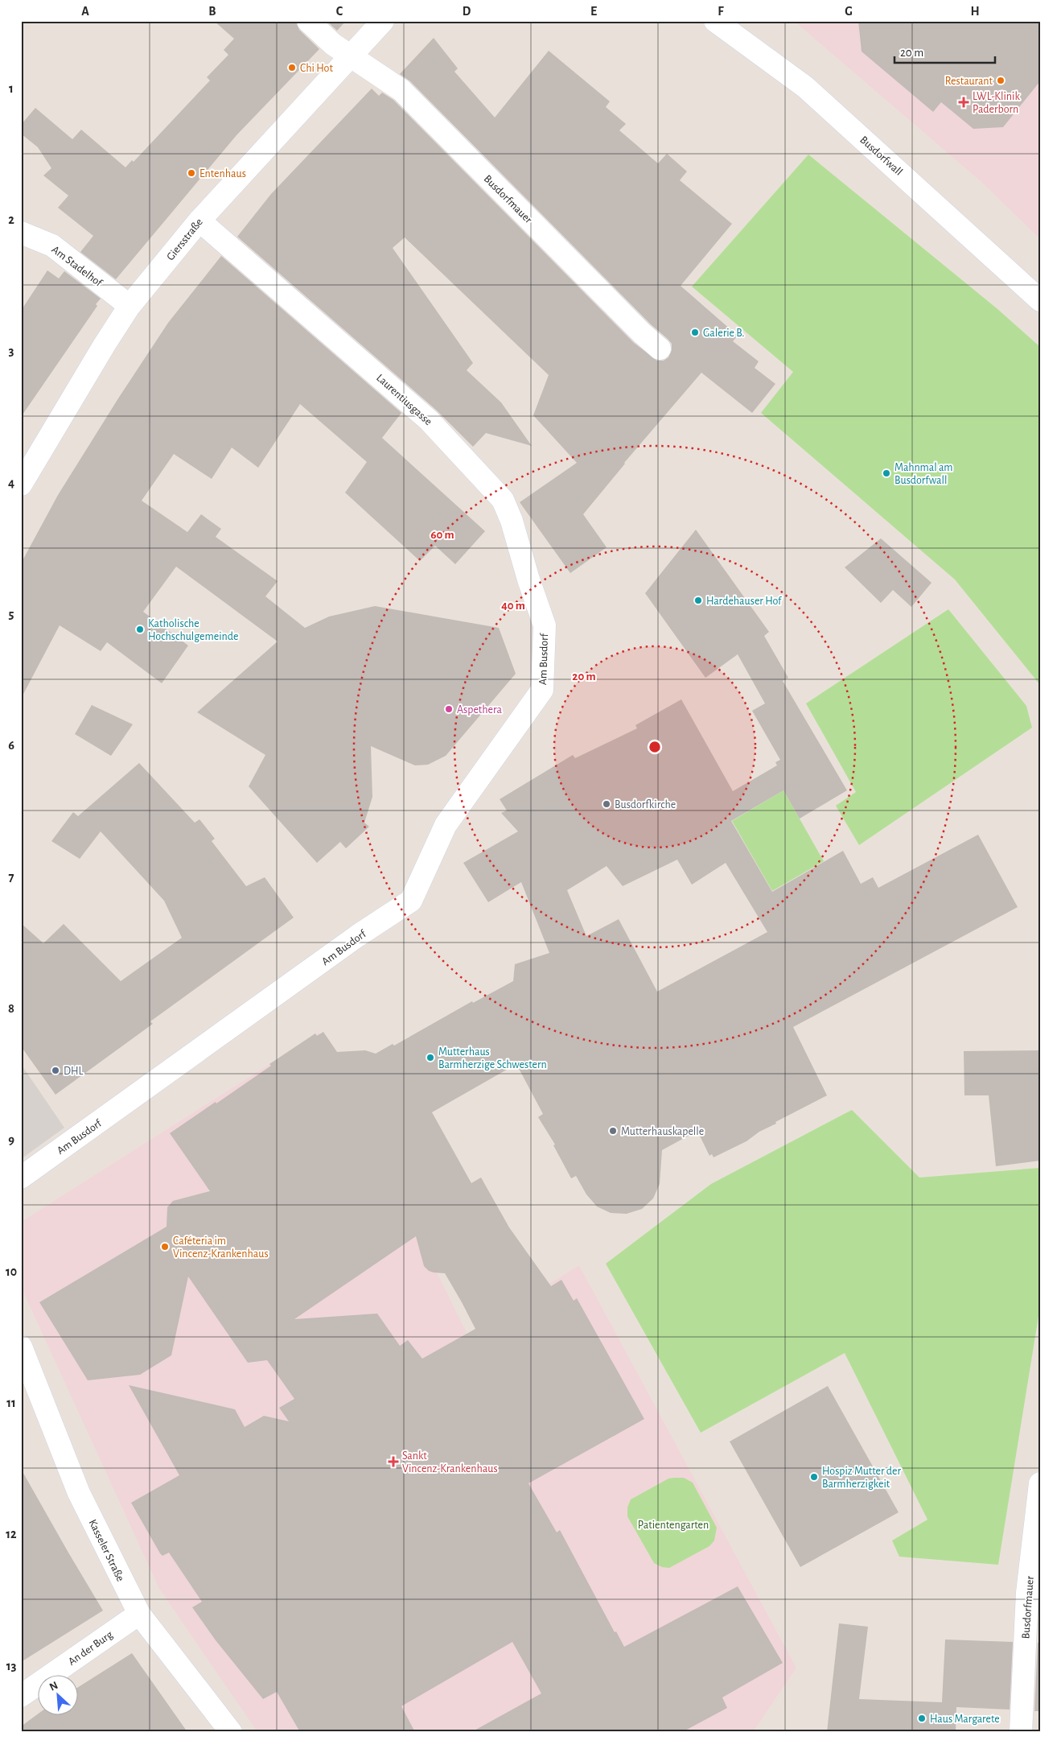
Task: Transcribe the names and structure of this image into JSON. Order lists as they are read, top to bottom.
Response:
{
  "streets": {
    "street": [
      "Busdorfwall",
      "Busdorfmauer",
      "Giersstraße",
      "Am Stadelhof",
      "Laurentiusgasse",
      "Am Busdorf",
      "Kasseler Straße",
      "An der Burg"
    ]
  },
  "crossings": [
    ["Busdorfmauer", "Giersstraße"],
    ["Giersstraße", "Am Stadelhof"],
    ["Giersstraße", "Laurentiusgasse"],
    ["Laurentiusgasse", "Am Busdorf"],
    ["Kasseler Straße", "An der Burg"]
  ],
  "parks": ["Patientengarten"],
  "places": {
    "other": [
      "Chi Hot",
      "Restaurant",
      "Entenhaus",
      "Galerie B.",
      "Mahnmal am Busdorfwall",
      "Hardehauser Hof",
      "Katholische Hochschulgemeinde",
      "Aspethera",
      "Busdorfkirche",
      "Mutterhaus Barmherzige Schwestern",
      "DHL",
      "Mutterhauskapelle",
      "Caféteria im Vincenz-Krankenhaus",
      "Hospiz Mutter der Barmherzigkeit",
      "Haus Margarete"
    ],
    "health": ["LWL-Klinik Paderborn", "Sankt Vincenz-Krankenhaus"]
  },
  "scale_bar": "20 m",
  "north": "top left",
  "grid": {
    "columns": [
      "A",
      "B",
      "C",
      "D",
      "E",
      "F",
      "G",
      "H"
    ],
    "rows": [
      "1",
      "2",
      "3",
      "4",
      "5",
      "6",
      "7",
      "8",
      "9",
      "10",
      "11",
      "12",
      "13"
    ]
  },
  "rings": ["60 m", "40 m", "20 m"]
}
